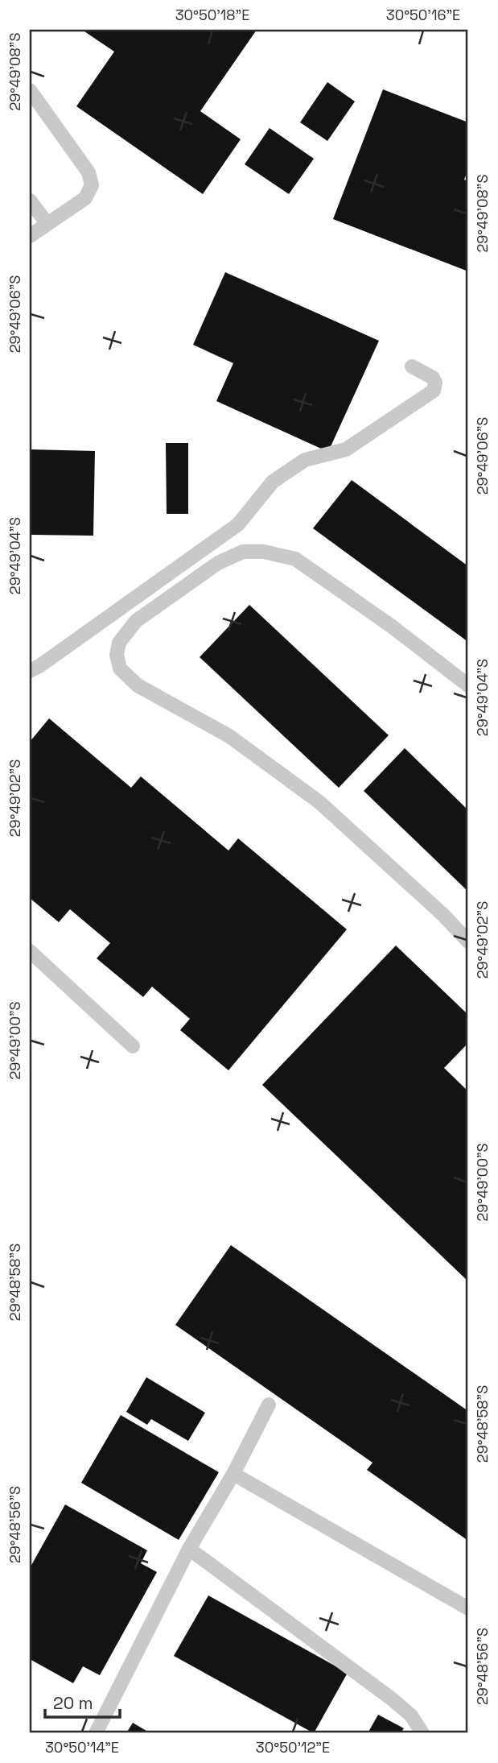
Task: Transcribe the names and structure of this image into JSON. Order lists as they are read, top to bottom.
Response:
{
  "scale_bar": "20 m",
  "coordinates": [
    "30°50'18\"E",
    "30°50'16\"E",
    "29°49'08\"S",
    "29°49'06\"S",
    "29°49'04\"S",
    "29°49'02\"S",
    "29°49'00\"S",
    "29°48'58\"S",
    "29°48'56\"S",
    "30°50'14\"E",
    "30°50'12\"E"
  ]
}
